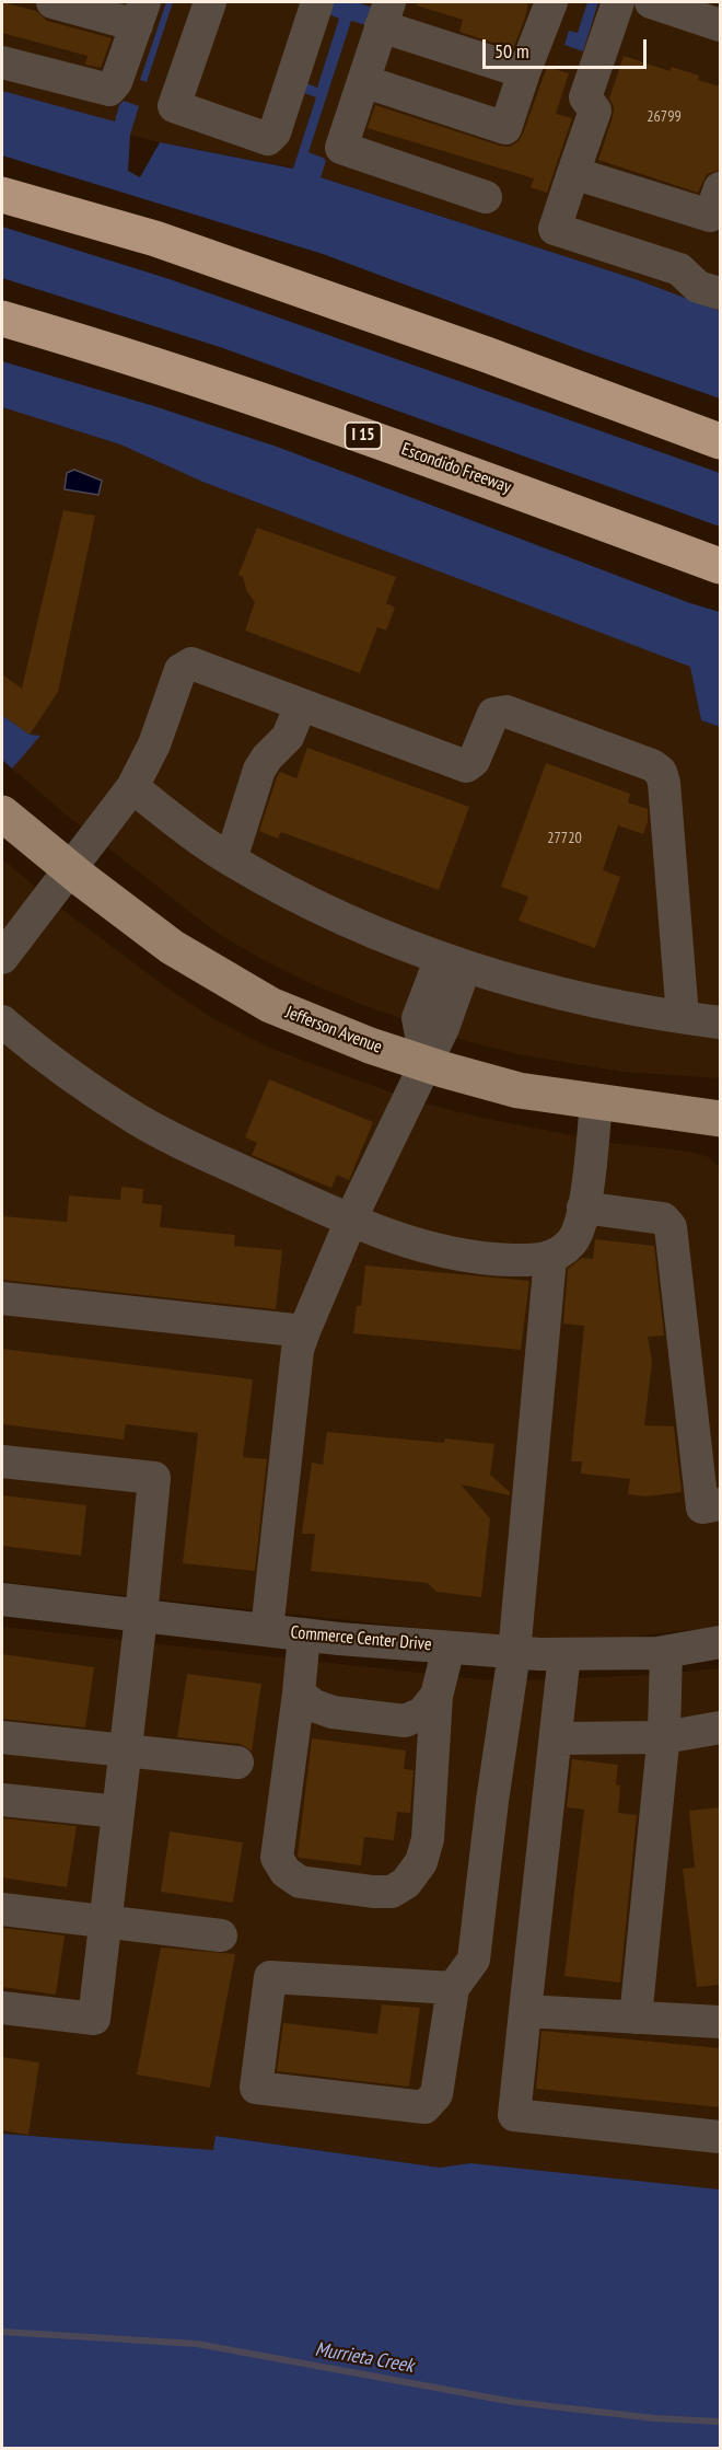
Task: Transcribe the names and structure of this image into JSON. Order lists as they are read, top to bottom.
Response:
{
  "streets": {
    "highway": ["I 15", "Escondido Freeway"],
    "main road": ["Jefferson Avenue"],
    "street": ["Commerce Center Drive"]
  },
  "water": ["Murrieta Creek"],
  "house_numbers": ["26799", "27720"],
  "scale_bar": "50 m"
}
